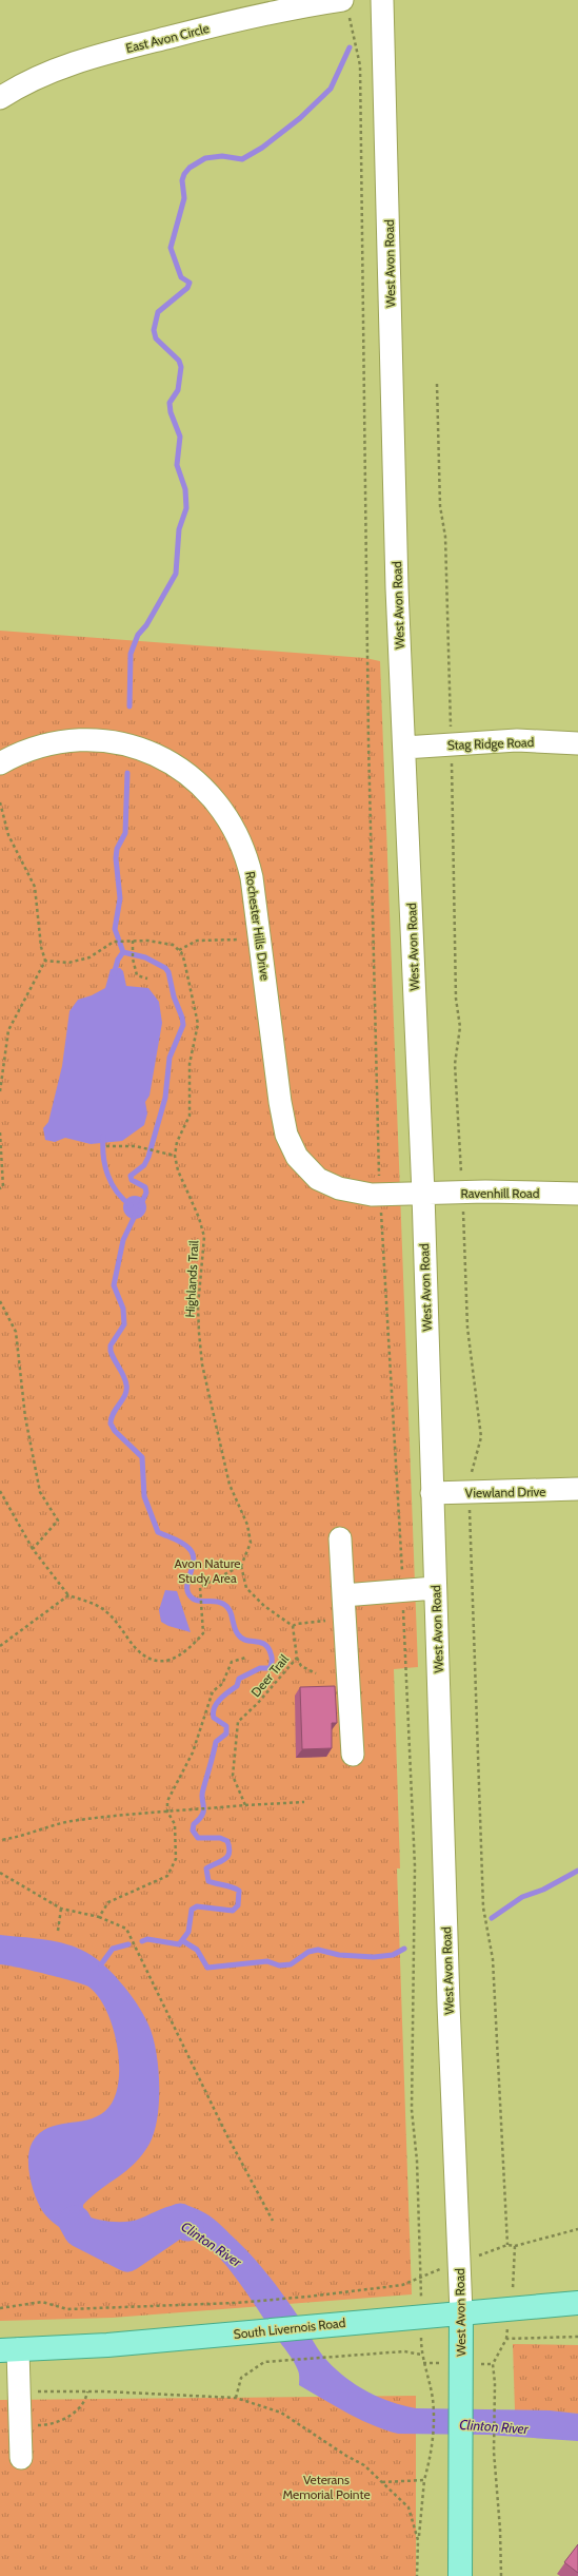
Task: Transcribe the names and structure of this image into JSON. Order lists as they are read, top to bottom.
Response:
{
  "streets": {
    "main road": ["West Avon Road", "South Livernois Road"],
    "street": [
      "East Avon Circle",
      "Stag Ridge Road",
      "Rochester Hills Drive",
      "Ravenhill Road",
      "Viewland Drive"
    ],
    "path": ["Highlands Trail", "Deer Trail"]
  },
  "crossings": [
    ["West Avon Road", "Stag Ridge Road"],
    ["West Avon Road", "Rochester Hills Drive"],
    ["West Avon Road", "Ravenhill Road"],
    ["West Avon Road", "Viewland Drive"],
    ["West Avon Road", "South Livernois Road"],
    ["Rochester Hills Drive", "Ravenhill Road"]
  ],
  "water": ["Clinton River"],
  "parks": ["Avon Nature Study Area", "Veterans Memorial Pointe"]
}
